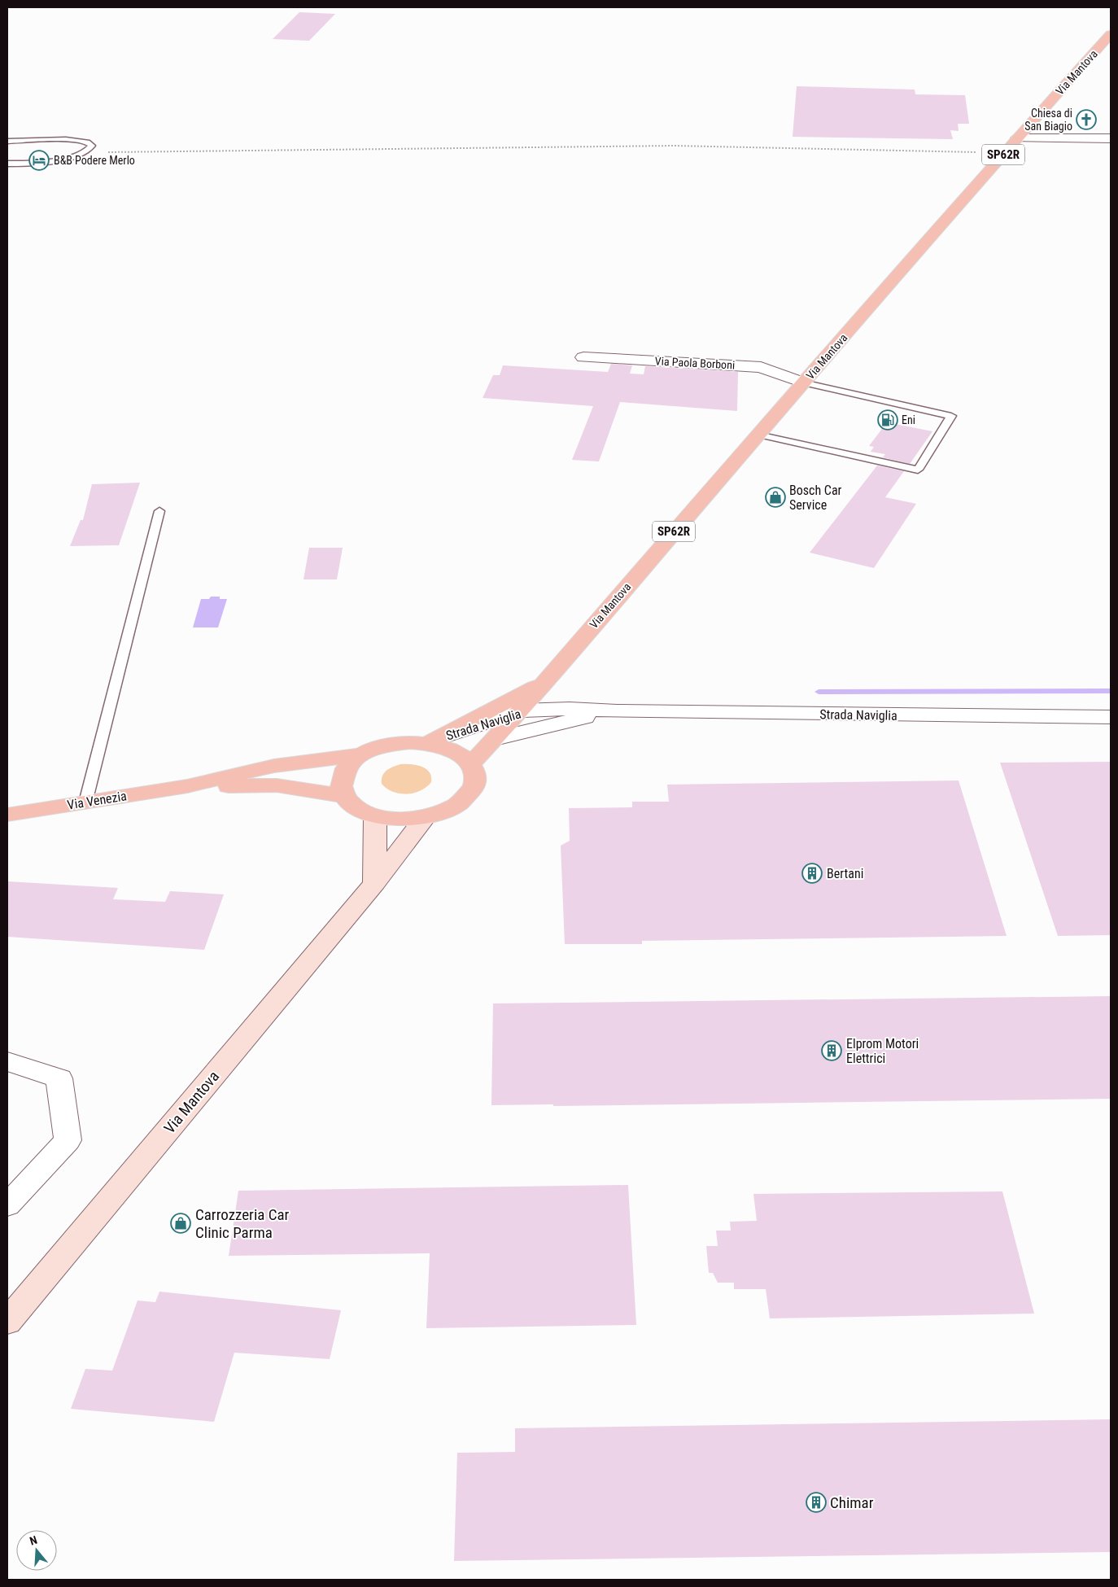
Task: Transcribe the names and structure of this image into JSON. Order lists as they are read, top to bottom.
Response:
{
  "streets": {
    "main road": ["Via Mantova", "SP62R", "Via Venezia"],
    "street": ["Via Paola Borboni", "Strada Naviglia"]
  },
  "crossings": [
    ["Via Mantova", "Via Paola Borboni"],
    ["Via Mantova", "Strada Naviglia"],
    ["Via Mantova", "Via Venezia"],
    ["Strada Naviglia", "Via Venezia"]
  ],
  "places": {
    "church": ["Chiesa di San Biagio"],
    "hotel": ["B&B Podere Merlo"],
    "fuel station": ["Eni"],
    "shop": ["Bosch Car Service", "Carrozzeria Car Clinic Parma"],
    "building": ["Bertani", "Elprom Motori Elettrici", "Chimar"]
  },
  "north": "top"
}
